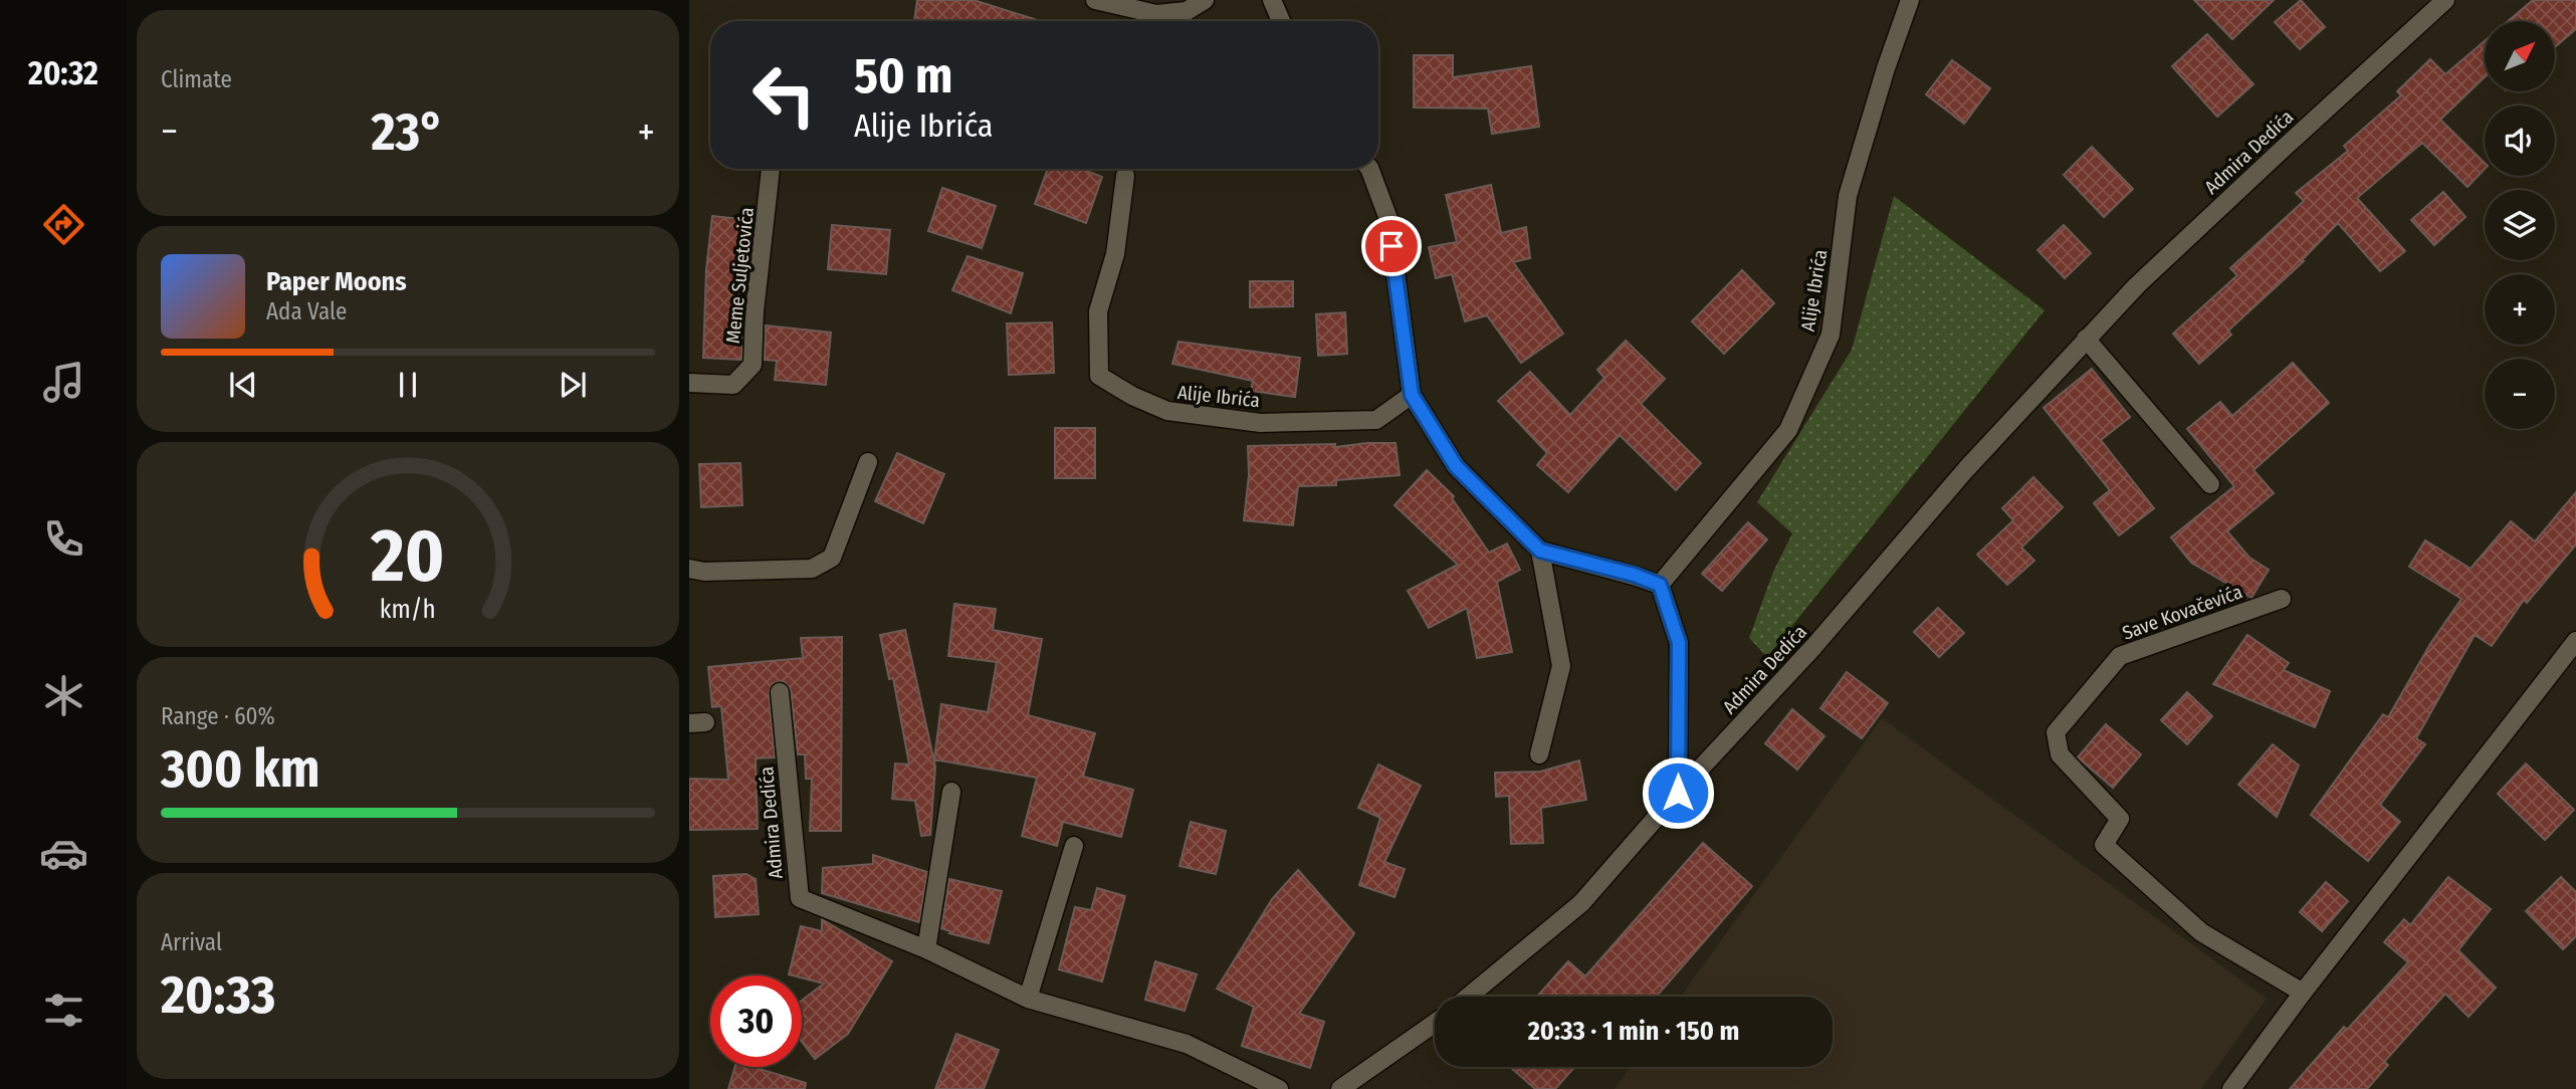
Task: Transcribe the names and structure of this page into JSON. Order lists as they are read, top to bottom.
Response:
{
  "streets": {
    "street": [
      "Admira Dedića",
      "Meme Suljetovića",
      "Alije Ibrića",
      "Save Kovačevića"
    ]
  },
  "north": "top right",
  "page": {
    "tabs": "20:32",
    "tile": [
      "Climate",
      ["Range · 60%", "300 km"],
      ["Arrival", "20:33"]
    ],
    "map_buttons": ["+", "−"],
    "turn": ["50 m", "Alije Ibrića"],
    "heat": ["−", "23°", "+"],
    "song": ["Paper Moons", "Ada Vale"],
    "limit": "30",
    "trip": "20:33 · 1 min · 150 m",
    "gauge": ["20", "km/h"]
  }
}
